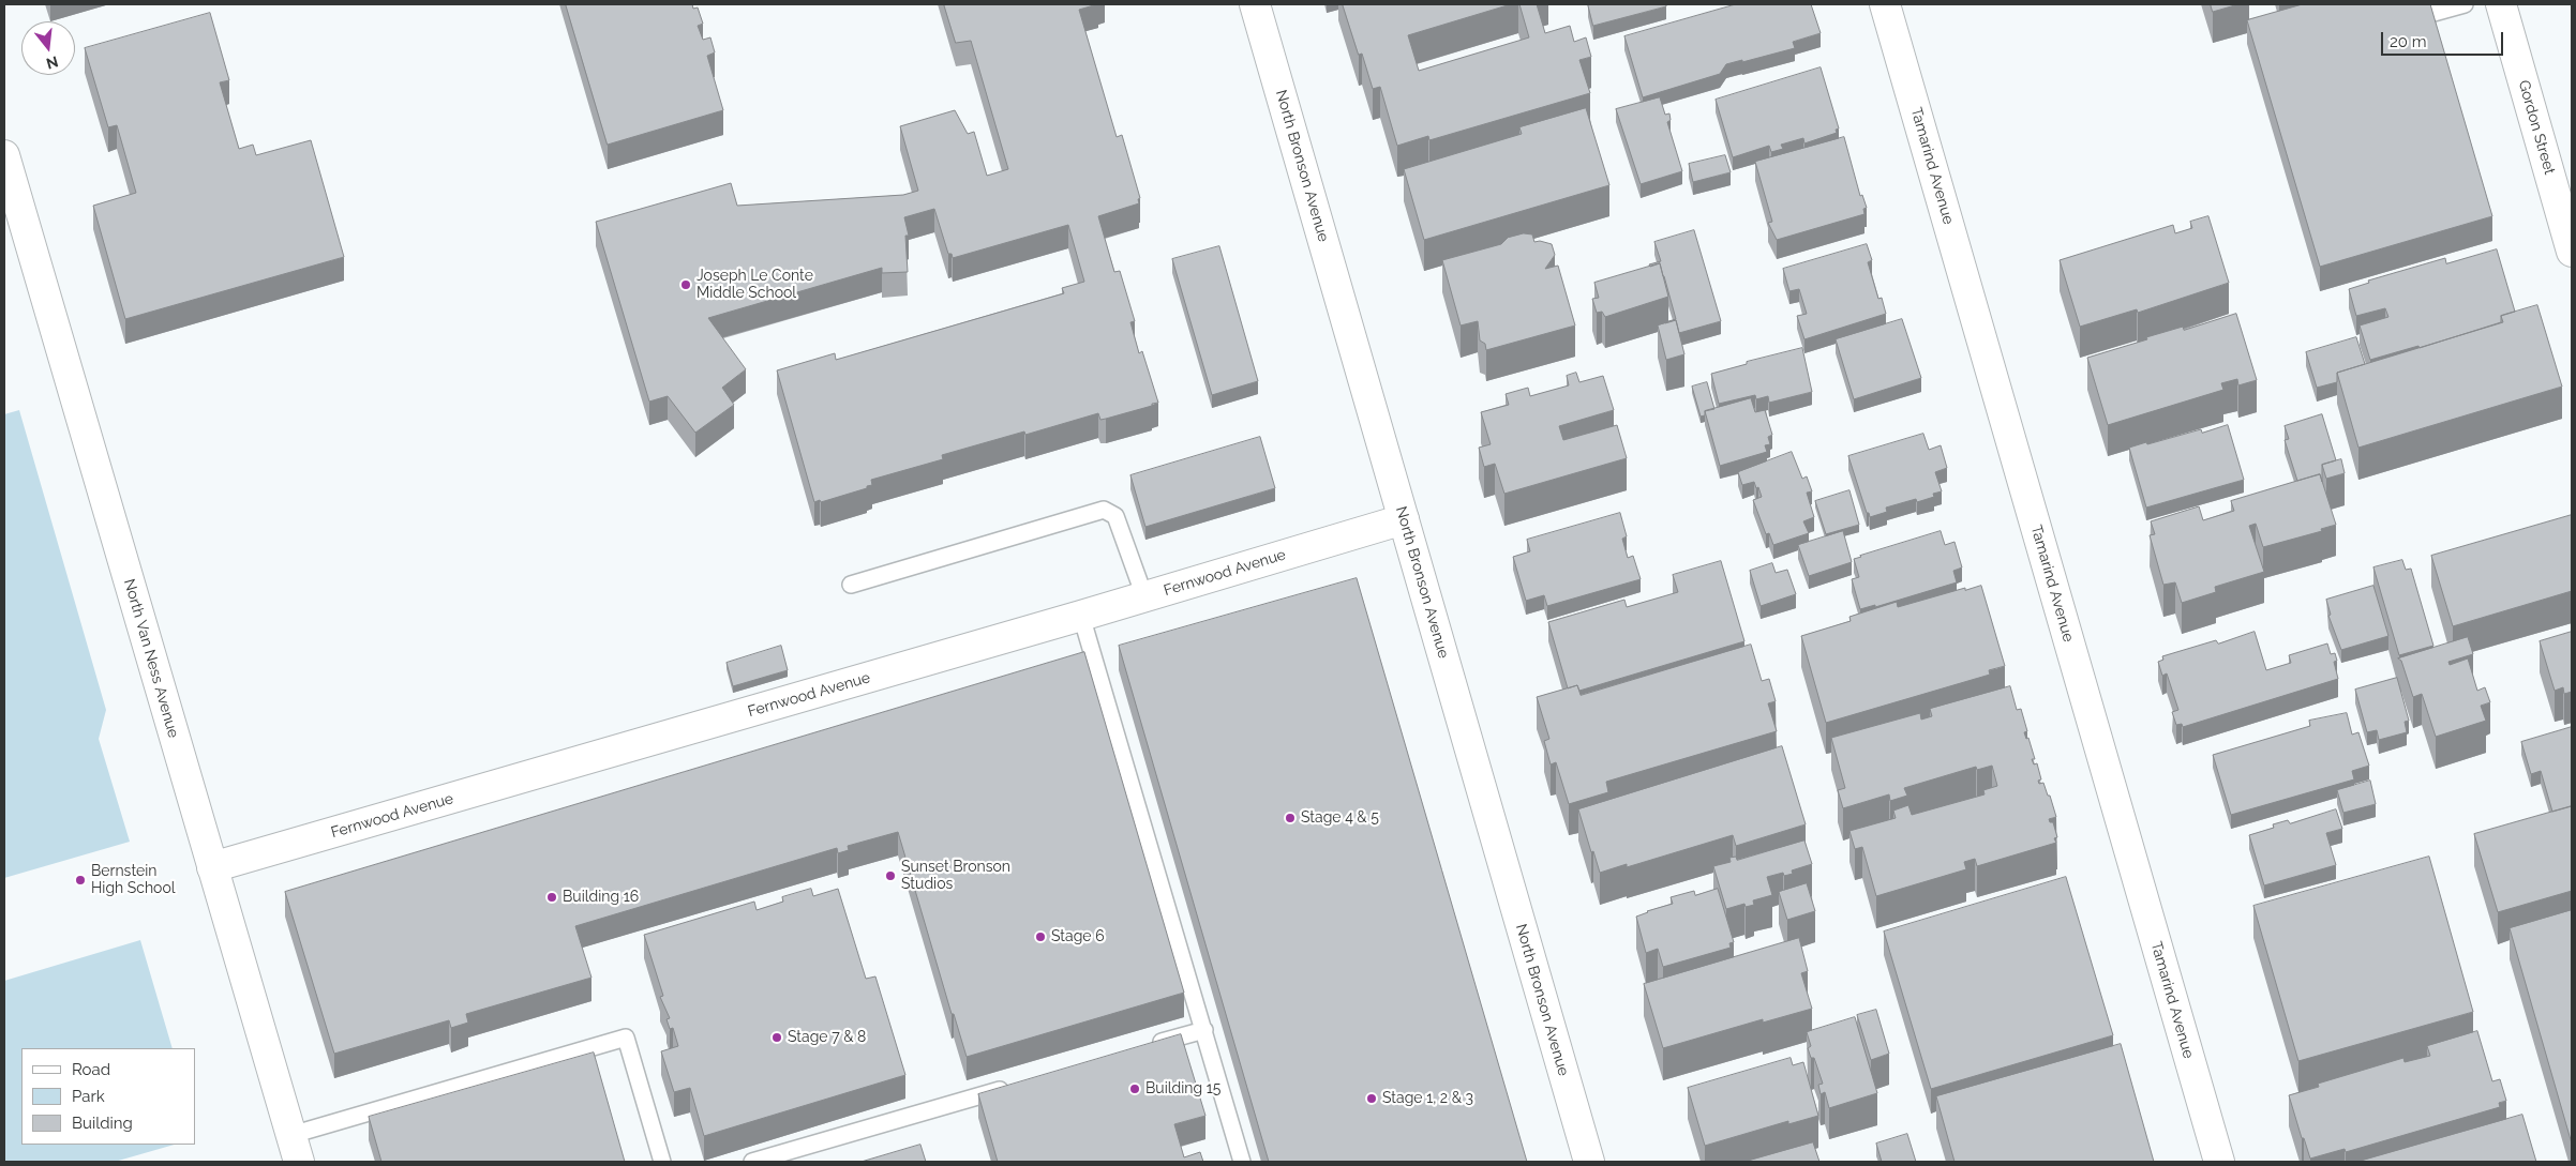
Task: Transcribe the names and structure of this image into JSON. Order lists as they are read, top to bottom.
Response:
{
  "streets": {
    "street": [
      "Gordon Street",
      "North Bronson Avenue",
      "Tamarind Avenue",
      "Fernwood Avenue",
      "North Van Ness Avenue"
    ]
  },
  "crossings": [
    ["North Bronson Avenue", "Fernwood Avenue"],
    ["Fernwood Avenue", "North Van Ness Avenue"]
  ],
  "places": [
    "Joseph Le Conte Middle School",
    "Stage 4 & 5",
    "Sunset Bronson Studios",
    "Bernstein High School",
    "Building 16",
    "Stage 6",
    "Stage 7 & 8",
    "Building 15",
    "Stage 1, 2 & 3"
  ],
  "legend": ["Road", "Park", "Building"],
  "scale_bar": "20 m",
  "north": "bottom"
}
